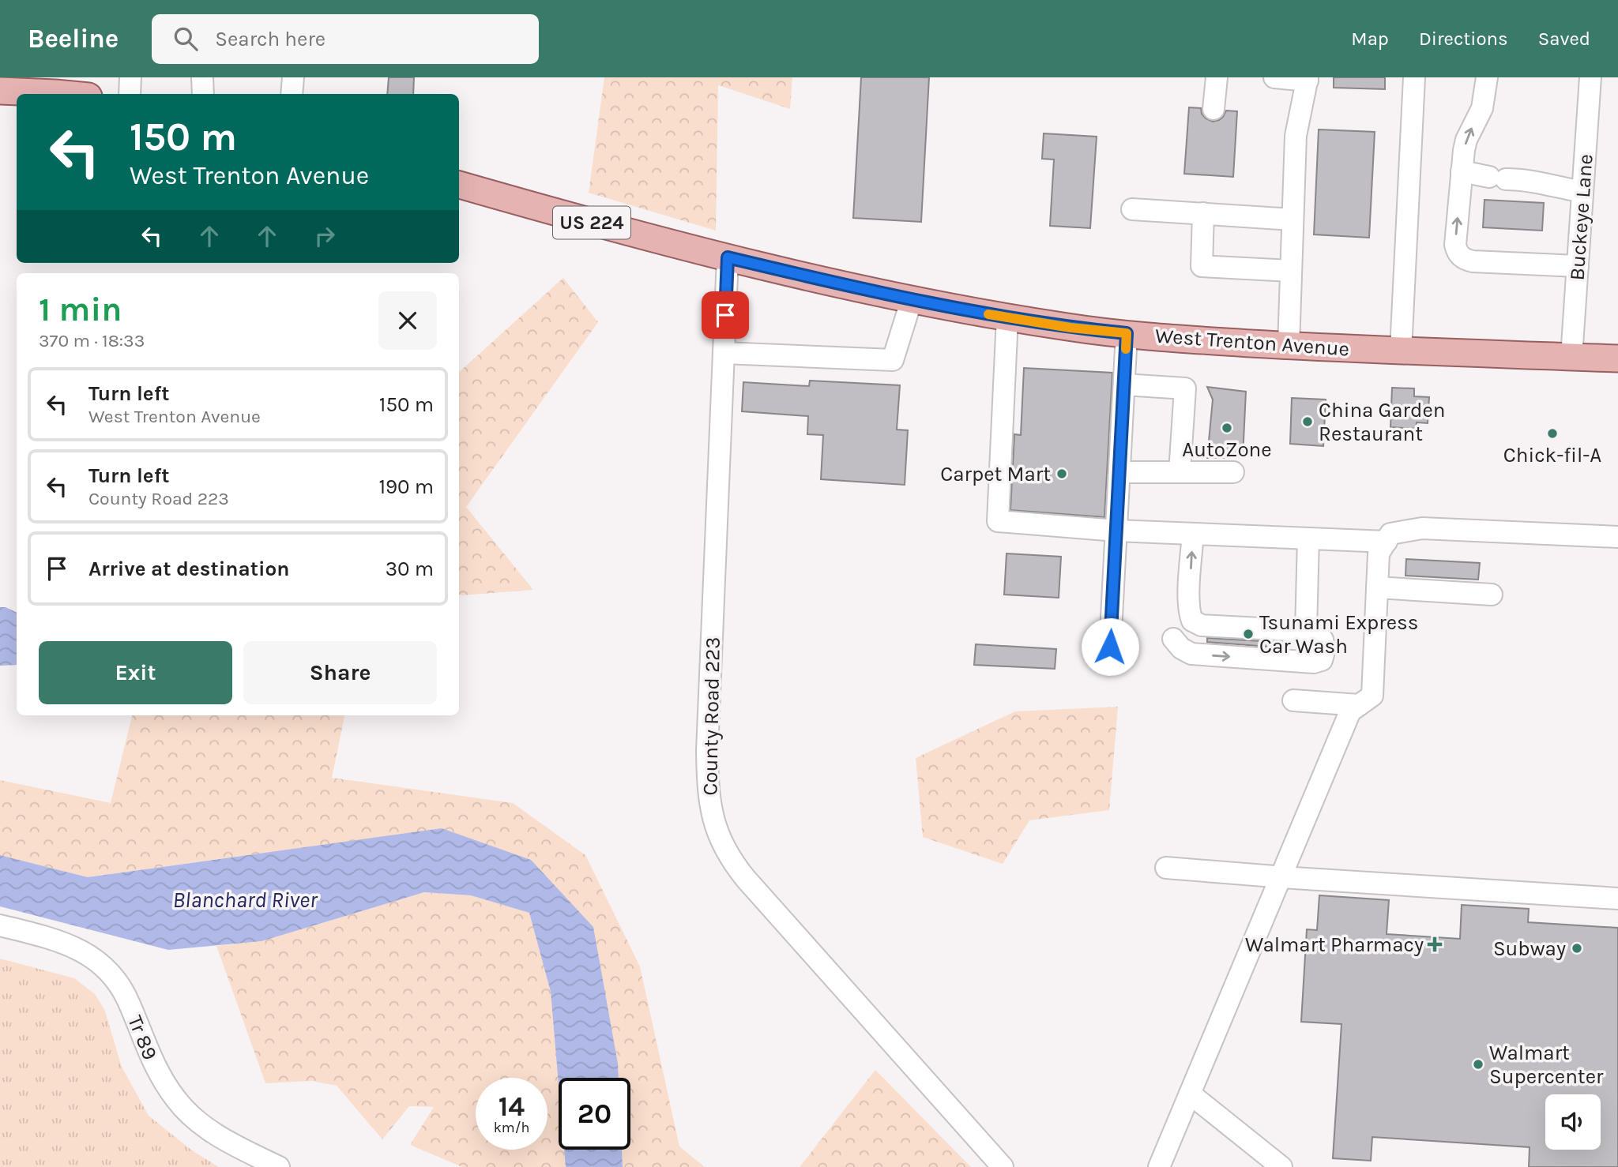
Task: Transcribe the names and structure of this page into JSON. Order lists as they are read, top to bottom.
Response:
{
  "streets": {
    "main road": ["US 224", "West Trenton Avenue"],
    "street": ["Buckeye Lane", "County Road 223", "Tr 89"]
  },
  "crossings": [
    ["Buckeye Lane", "West Trenton Avenue"],
    ["US 224", "West Trenton Avenue"],
    ["US 224", "County Road 223"],
    ["West Trenton Avenue", "County Road 223"]
  ],
  "water": ["Blanchard River"],
  "places": {
    "other": [
      "China Garden Restaurant",
      "AutoZone",
      "Chick-fil-A",
      "Carpet Mart",
      "Tsunami Express Car Wash",
      "Subway",
      "Walmart Supercenter"
    ],
    "health": ["Walmart Pharmacy"]
  },
  "page": {
    "header": "Beeline",
    "search": "Search here",
    "nav": ["Map", "Directions", "Saved"],
    "turn": ["150 m", "West Trenton Avenue"],
    "heading": ["1 min", "370 m · 18:33"],
    "list": [
      {
        "name": "Turn left",
        "note": "West Trenton Avenue",
        "value": "150 m"
      },
      {
        "name": "Turn left",
        "note": "County Road 223",
        "value": "190 m"
      },
      {
        "name": "Arrive at destination",
        "value": "30 m"
      }
    ],
    "buttons": ["Exit", "Share"],
    "speed": "14 km/h",
    "limit": "20"
  }
}
